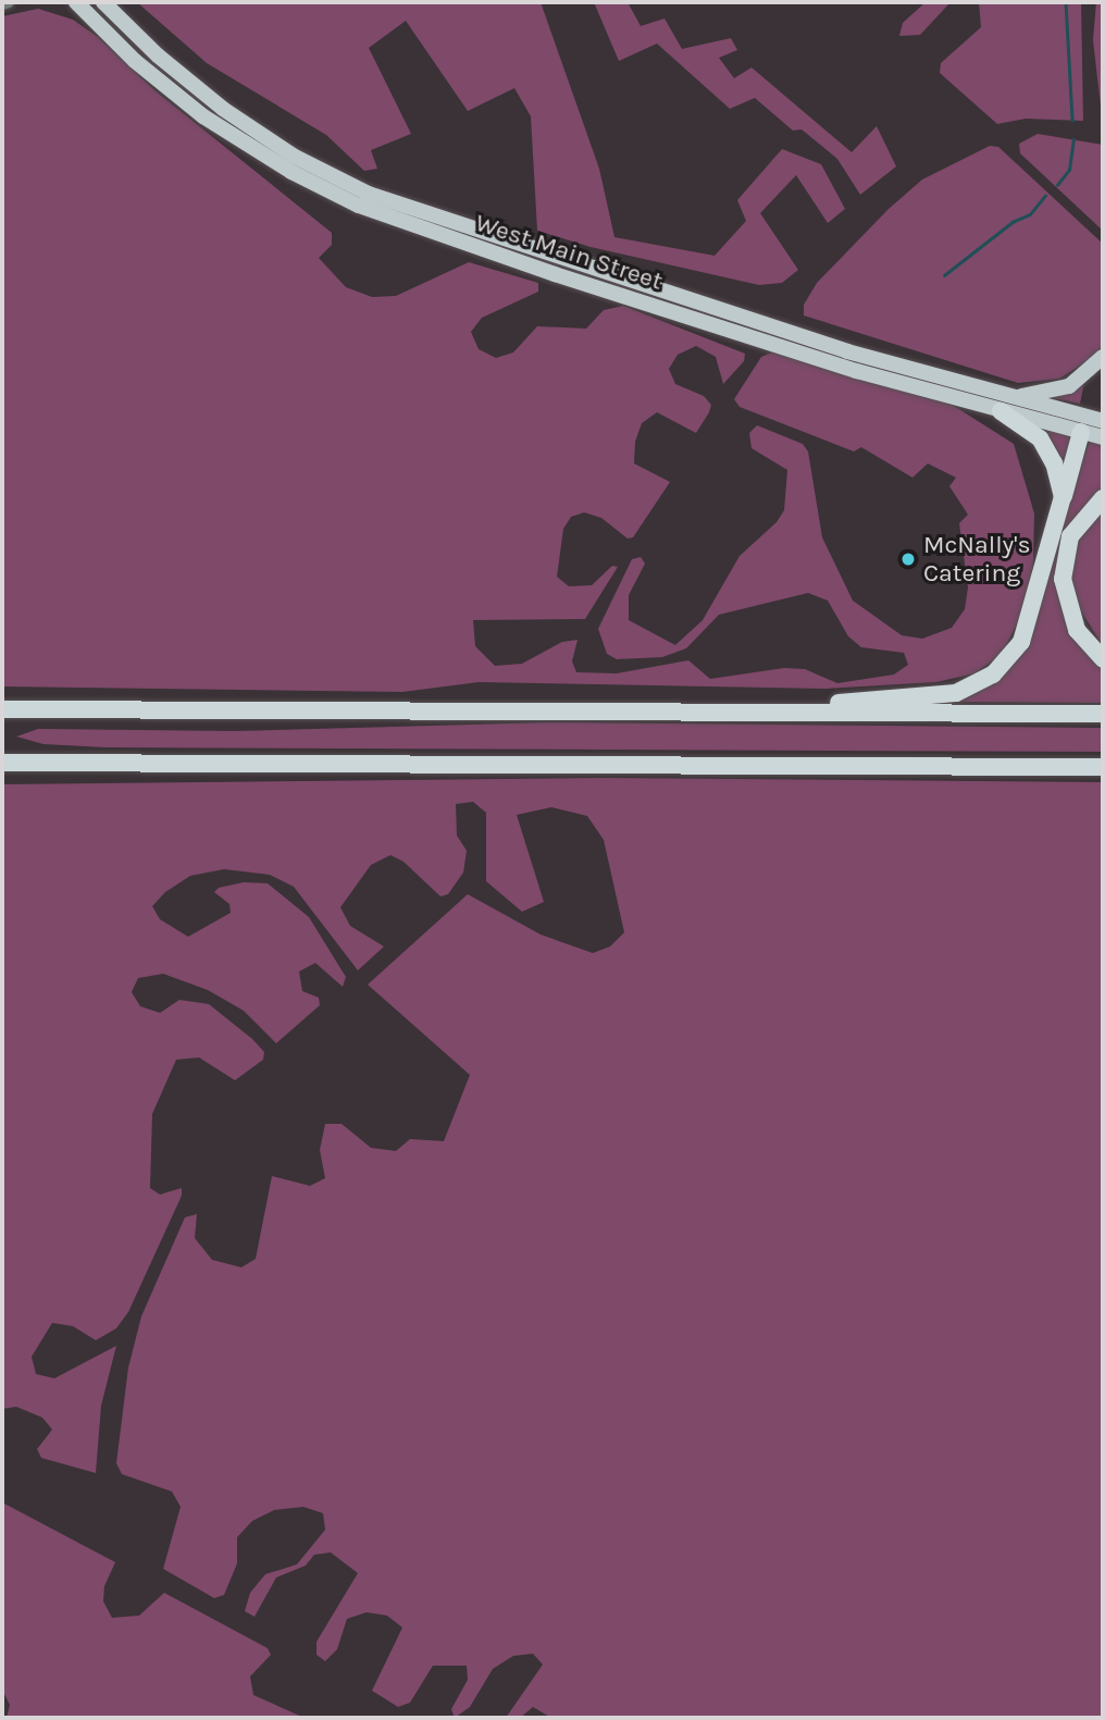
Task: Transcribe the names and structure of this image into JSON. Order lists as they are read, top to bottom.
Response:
{
  "streets": {
    "highway": ["West Main Street"]
  },
  "places": ["McNally's Catering"]
}
